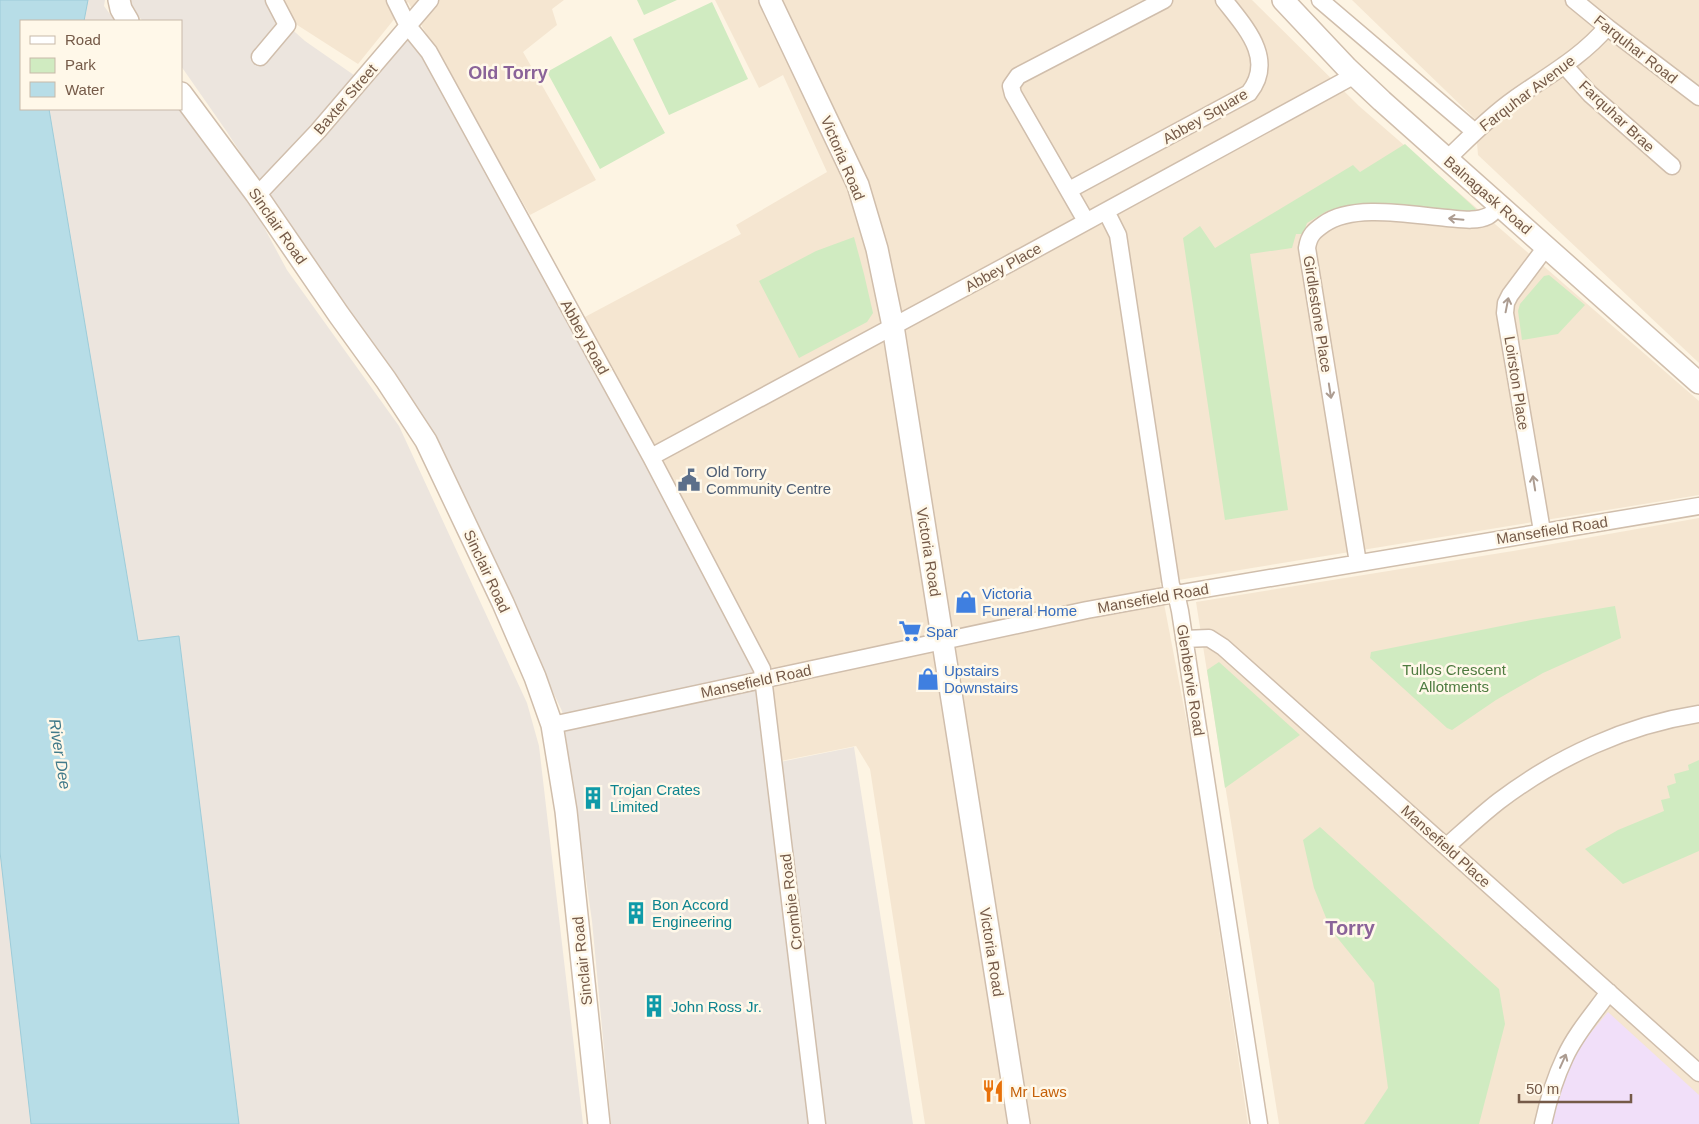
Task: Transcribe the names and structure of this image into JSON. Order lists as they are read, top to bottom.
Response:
{
  "streets": {
    "street": [
      "Farquhar Road",
      "Farquhar Avenue",
      "Baxter Street",
      "Abbey Square",
      "Farquhar Brae",
      "Victoria Road",
      "Balnagask Road",
      "Sinclair Road",
      "Abbey Place",
      "Girdlestone Place",
      "Abbey Road",
      "Loirston Place",
      "Mansefield Road",
      "Glenbervie Road",
      "Mansefield Place",
      "Crombie Road"
    ]
  },
  "crossings": [
    ["Farquhar Road", "Farquhar Avenue"],
    ["Farquhar Avenue", "Farquhar Brae"],
    ["Farquhar Avenue", "Balnagask Road"],
    ["Baxter Street", "Sinclair Road"],
    ["Baxter Street", "Abbey Road"],
    ["Victoria Road", "Abbey Place"],
    ["Victoria Road", "Mansefield Road"],
    ["Balnagask Road", "Abbey Place"],
    ["Balnagask Road", "Girdlestone Place"],
    ["Balnagask Road", "Loirston Place"],
    ["Sinclair Road", "Mansefield Road"],
    ["Abbey Place", "Abbey Road"],
    ["Abbey Place", "Glenbervie Road"],
    ["Girdlestone Place", "Mansefield Road"],
    ["Abbey Road", "Mansefield Road"],
    ["Abbey Road", "Crombie Road"],
    ["Loirston Place", "Mansefield Road"],
    ["Mansefield Road", "Glenbervie Road"],
    ["Mansefield Road", "Crombie Road"],
    ["Glenbervie Road", "Mansefield Place"]
  ],
  "one_way": ["Loirston Place"],
  "districts": ["Old Torry", "Torry"],
  "water": ["River Dee"],
  "parks": ["Tullos Crescent Allotments"],
  "places": {
    "public building": ["Old Torry Community Centre"],
    "shop": ["Victoria Funeral Home", "Upstairs Downstairs"],
    "supermarket": ["Spar"],
    "building": ["Trojan Crates Limited", "Bon Accord Engineering", "John Ross Jr."],
    "restaurant": ["Mr Laws"]
  },
  "legend": ["Road", "Park", "Water"],
  "scale_bar": "50 m"
}
